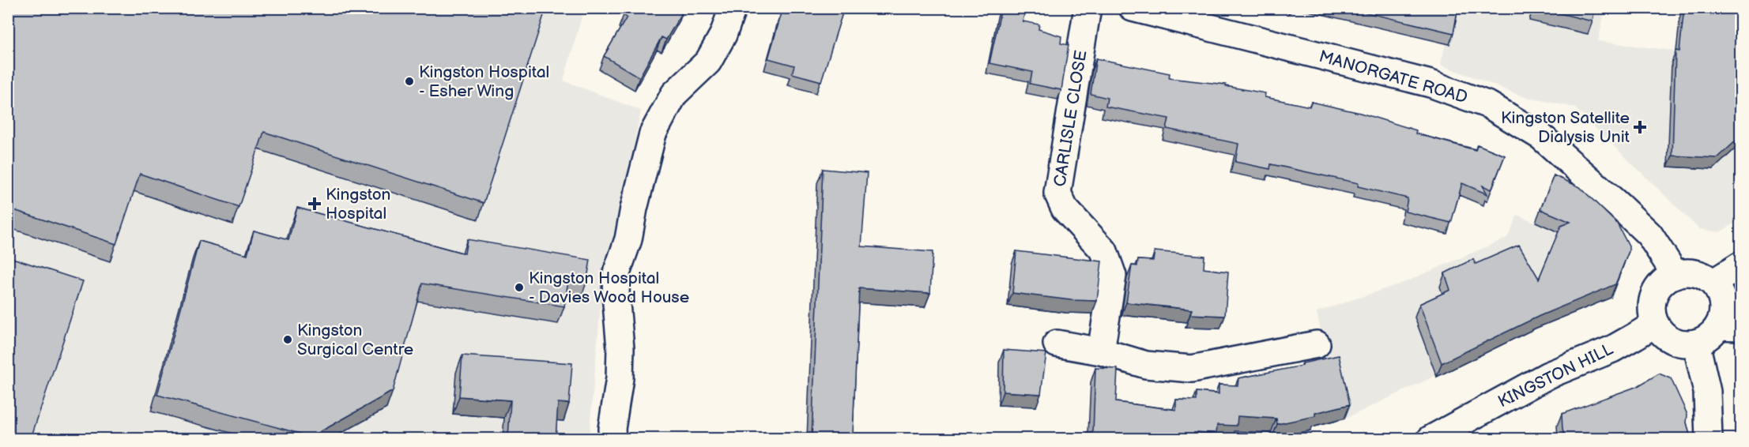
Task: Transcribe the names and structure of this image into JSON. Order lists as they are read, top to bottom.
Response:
{
  "streets": {
    "street": ["MANORGATE ROAD", "CARLISLE CLOSE", "KINGSTON HILL"]
  },
  "crossings": [
    ["MANORGATE ROAD", "KINGSTON HILL"]
  ],
  "places": {
    "other": ["Kingston Hospital - Esher Wing", "Kingston Hospital - Davies Wood House", "Kingston Surgical Centre"],
    "health": ["Kingston Satellite Dialysis Unit", "Kingston Hospital"]
  }
}
